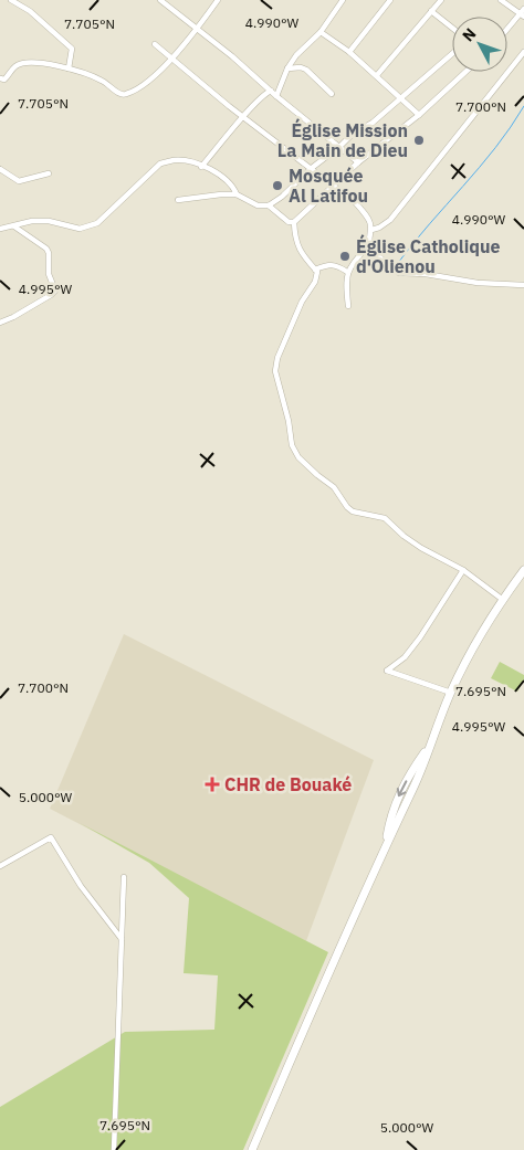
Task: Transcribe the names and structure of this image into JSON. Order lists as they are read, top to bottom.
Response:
{
  "places": {
    "other": ["Église Mission La Main de Dieu", "Mosquée Al Latifou", "Église Catholique d'Olienou"],
    "health": ["CHR de Bouaké"]
  },
  "north": "top left",
  "coordinates": [
    "4.990°W",
    "7.705°N",
    "7.700°N",
    "4.995°W",
    "7.695°N",
    "5.000°W"
  ]
}
